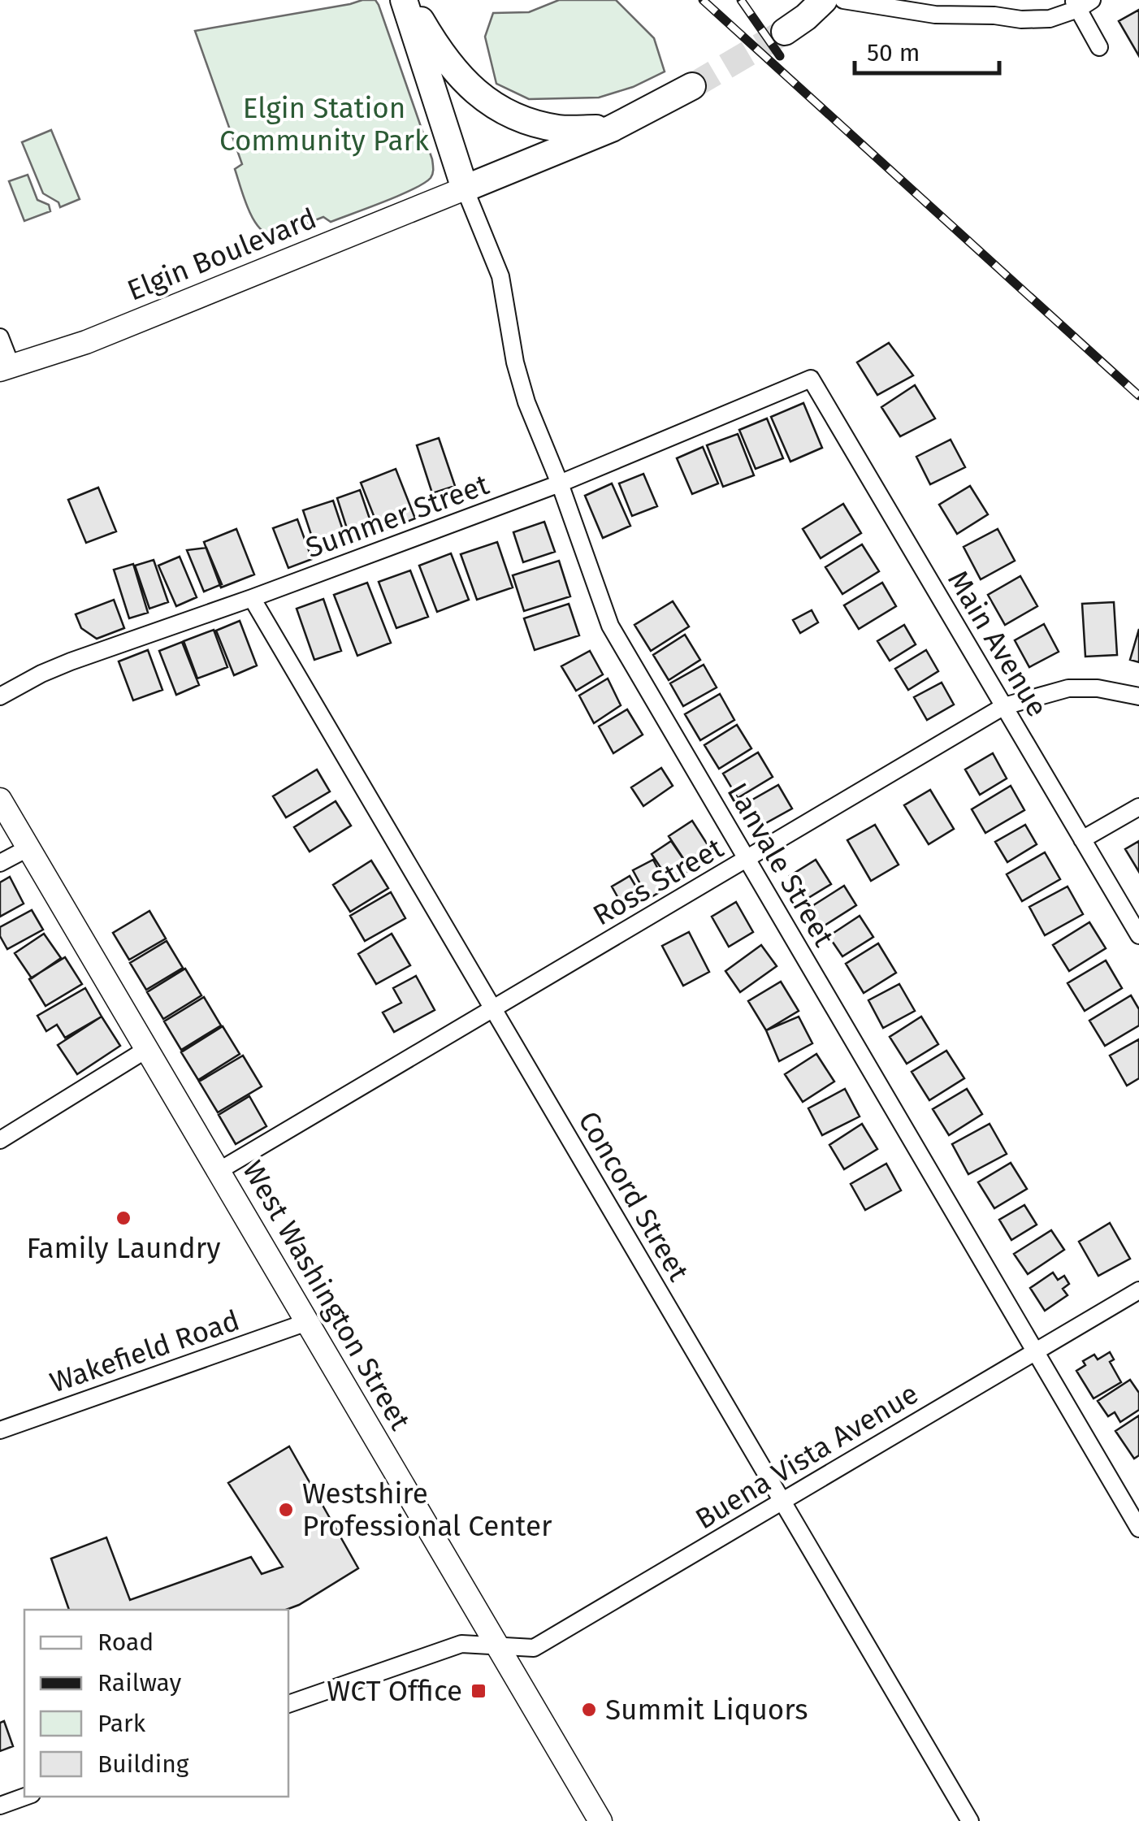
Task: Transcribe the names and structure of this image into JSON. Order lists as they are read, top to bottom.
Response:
{
  "streets": {
    "street": [
      "Elgin Boulevard",
      "Summer Street",
      "Main Avenue",
      "Lanvale Street",
      "Ross Street",
      "Concord Street",
      "West Washington Street",
      "Wakefield Road",
      "Buena Vista Avenue"
    ]
  },
  "crossings": [
    ["Elgin Boulevard", "Lanvale Street"],
    ["Summer Street", "Main Avenue"],
    ["Summer Street", "Lanvale Street"],
    ["Summer Street", "Concord Street"],
    ["Main Avenue", "Ross Street"],
    ["Lanvale Street", "Ross Street"],
    ["Lanvale Street", "Buena Vista Avenue"],
    ["Ross Street", "Concord Street"],
    ["Ross Street", "West Washington Street"],
    ["Concord Street", "Buena Vista Avenue"],
    ["West Washington Street", "Wakefield Road"],
    ["West Washington Street", "Buena Vista Avenue"]
  ],
  "parks": ["Elgin Station Community Park"],
  "places": {
    "other": ["Family Laundry", "Westshire Professional Center", "Summit Liquors"],
    "transit": ["WCT Office"]
  },
  "legend": [
    "Road",
    "Railway",
    "Park",
    "Building"
  ],
  "scale_bar": "50 m"
}
